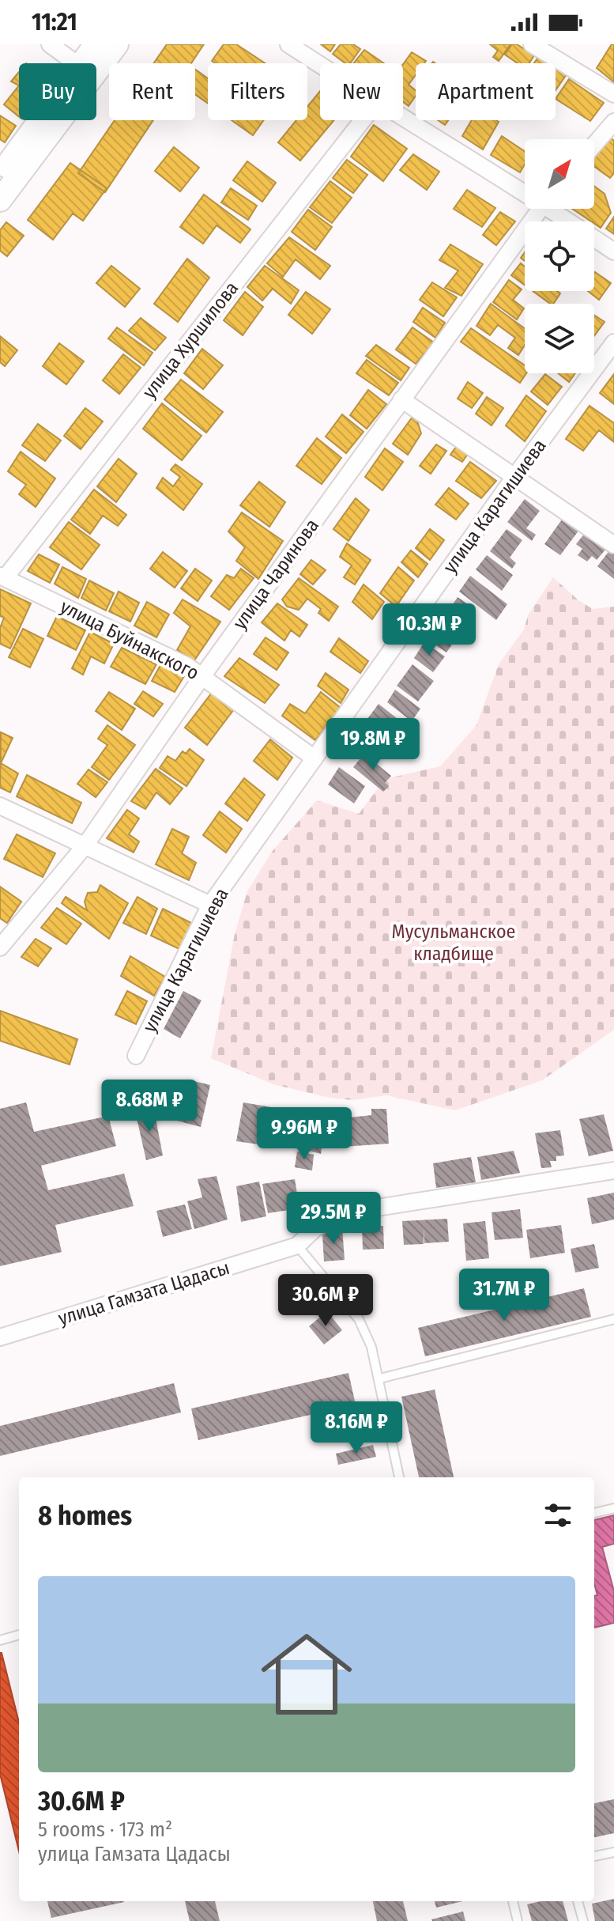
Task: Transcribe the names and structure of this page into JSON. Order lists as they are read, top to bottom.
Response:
{
  "streets": {
    "street": [
      "улица Хуршилова",
      "улица Карагишиева",
      "улица Чаринова",
      "улица Буйнакского",
      "улица Гамзата Цадасы"
    ]
  },
  "crossings": [
    ["улица Хуршилова", "улица Буйнакского"],
    ["улица Карагишиева", "улица Буйнакского"],
    ["улица Чаринова", "улица Буйнакского"]
  ],
  "parks": ["Мусульманское кладбище"],
  "north": "top right",
  "page": {
    "status": "11:21",
    "chip": [
      "Buy",
      "Rent",
      "Filters",
      "New",
      "Apartment"
    ],
    "price": [
      "10.3M ₽",
      "19.8M ₽",
      "8.68M ₽",
      "9.96M ₽",
      "29.5M ₽",
      "31.7M ₽",
      "30.6M ₽",
      "8.16M ₽"
    ],
    "heading": "8 homes",
    "list": [
      {
        "name": "30.6M ₽",
        "note": "5 rooms · 173 m² · улица Гамзата Цадасы"
      }
    ]
  }
}
